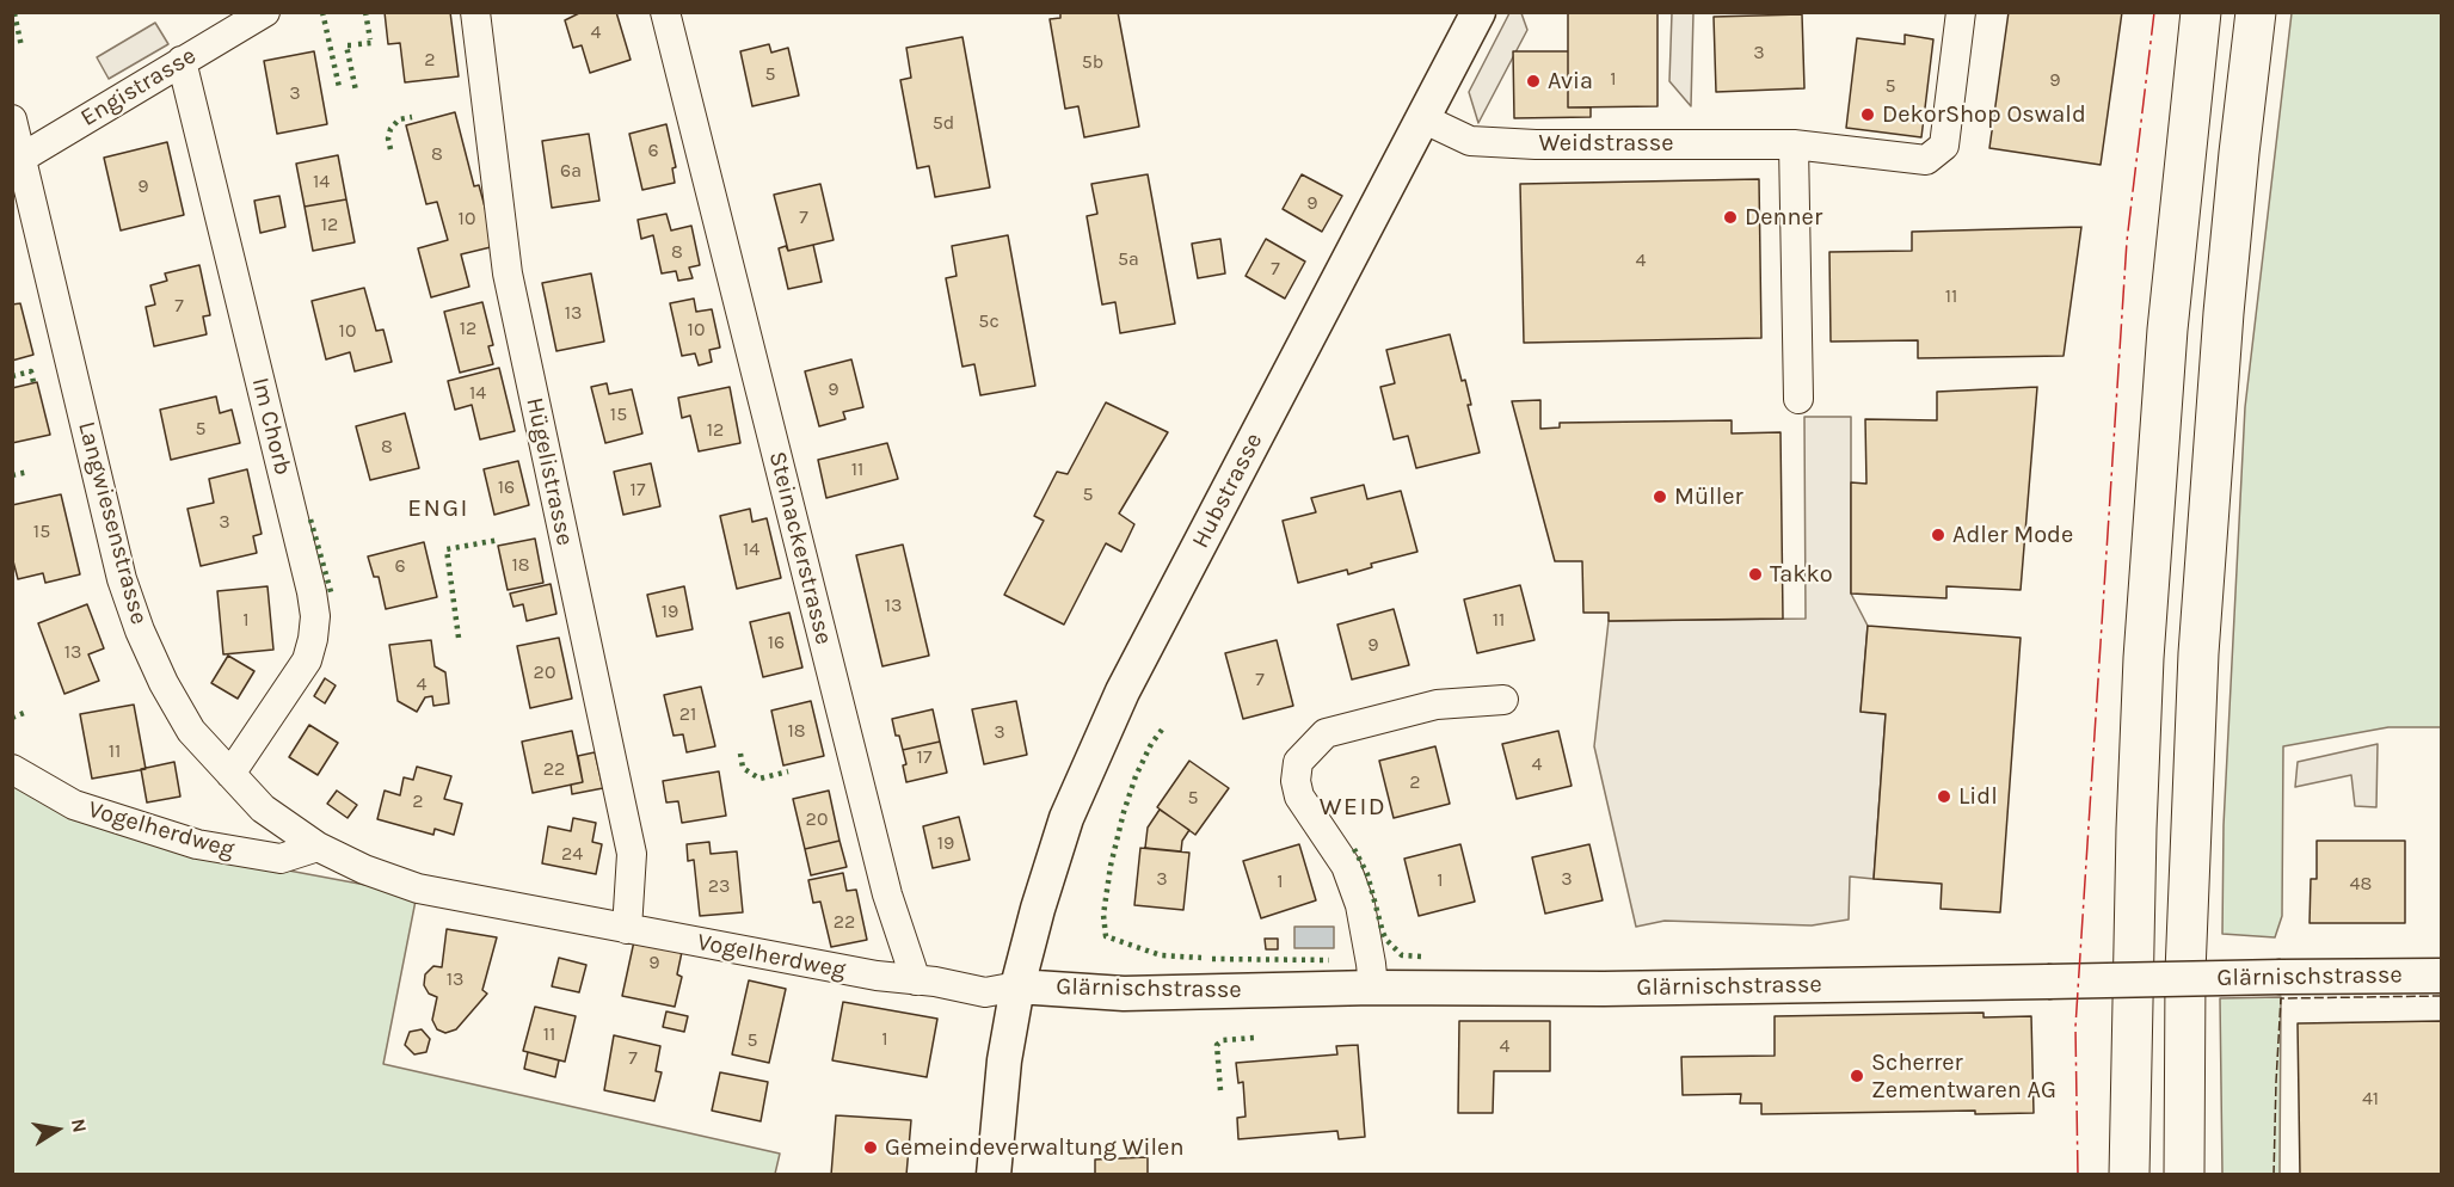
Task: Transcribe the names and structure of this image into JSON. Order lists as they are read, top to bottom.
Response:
{
  "streets": {
    "street": [
      "Engistrasse",
      "Weidstrasse",
      "Im Chorb",
      "Hügelistrasse",
      "Hubstrasse",
      "Langwiesenstrasse",
      "Steinackerstrasse",
      "Vogelherdweg",
      "Glärnischstrasse"
    ]
  },
  "crossings": [
    ["Engistrasse", "Im Chorb"],
    ["Engistrasse", "Langwiesenstrasse"],
    ["Weidstrasse", "Hubstrasse"],
    ["Im Chorb", "Langwiesenstrasse"],
    ["Hügelistrasse", "Langwiesenstrasse"],
    ["Hügelistrasse", "Vogelherdweg"],
    ["Hubstrasse", "Glärnischstrasse"],
    ["Langwiesenstrasse", "Vogelherdweg"],
    ["Steinackerstrasse", "Vogelherdweg"]
  ],
  "districts": ["ENGI", "WEID"],
  "places": [
    "Avia",
    "DekorShop Oswald",
    "Denner",
    "Müller",
    "Adler Mode",
    "Takko",
    "Lidl",
    "Scherrer Zementwaren AG",
    "Gemeindeverwaltung Wilen"
  ],
  "house_numbers": [
    "4",
    "3",
    "2",
    "5b",
    "5",
    "1",
    "9",
    "5",
    "3",
    "5d",
    "6",
    "8",
    "6a",
    "14",
    "9",
    "9",
    "7",
    "10",
    "12",
    "8",
    "5a",
    "4",
    "7",
    "11",
    "7",
    "13",
    "5c",
    "12",
    "10",
    "10",
    "9",
    "14",
    "15",
    "5",
    "12",
    "8",
    "11",
    "16",
    "17",
    "5",
    "3",
    "15",
    "14",
    "18",
    "6",
    "13",
    "19",
    "1",
    "11",
    "16",
    "9",
    "13",
    "20",
    "7",
    "4",
    "21",
    "18",
    "3",
    "11",
    "17",
    "4",
    "22",
    "2",
    "5",
    "2",
    "20",
    "19",
    "24",
    "3",
    "3",
    "1",
    "1",
    "48",
    "23",
    "22",
    "9",
    "13",
    "11",
    "1",
    "5",
    "4",
    "7",
    "41"
  ],
  "north": "right"
}
